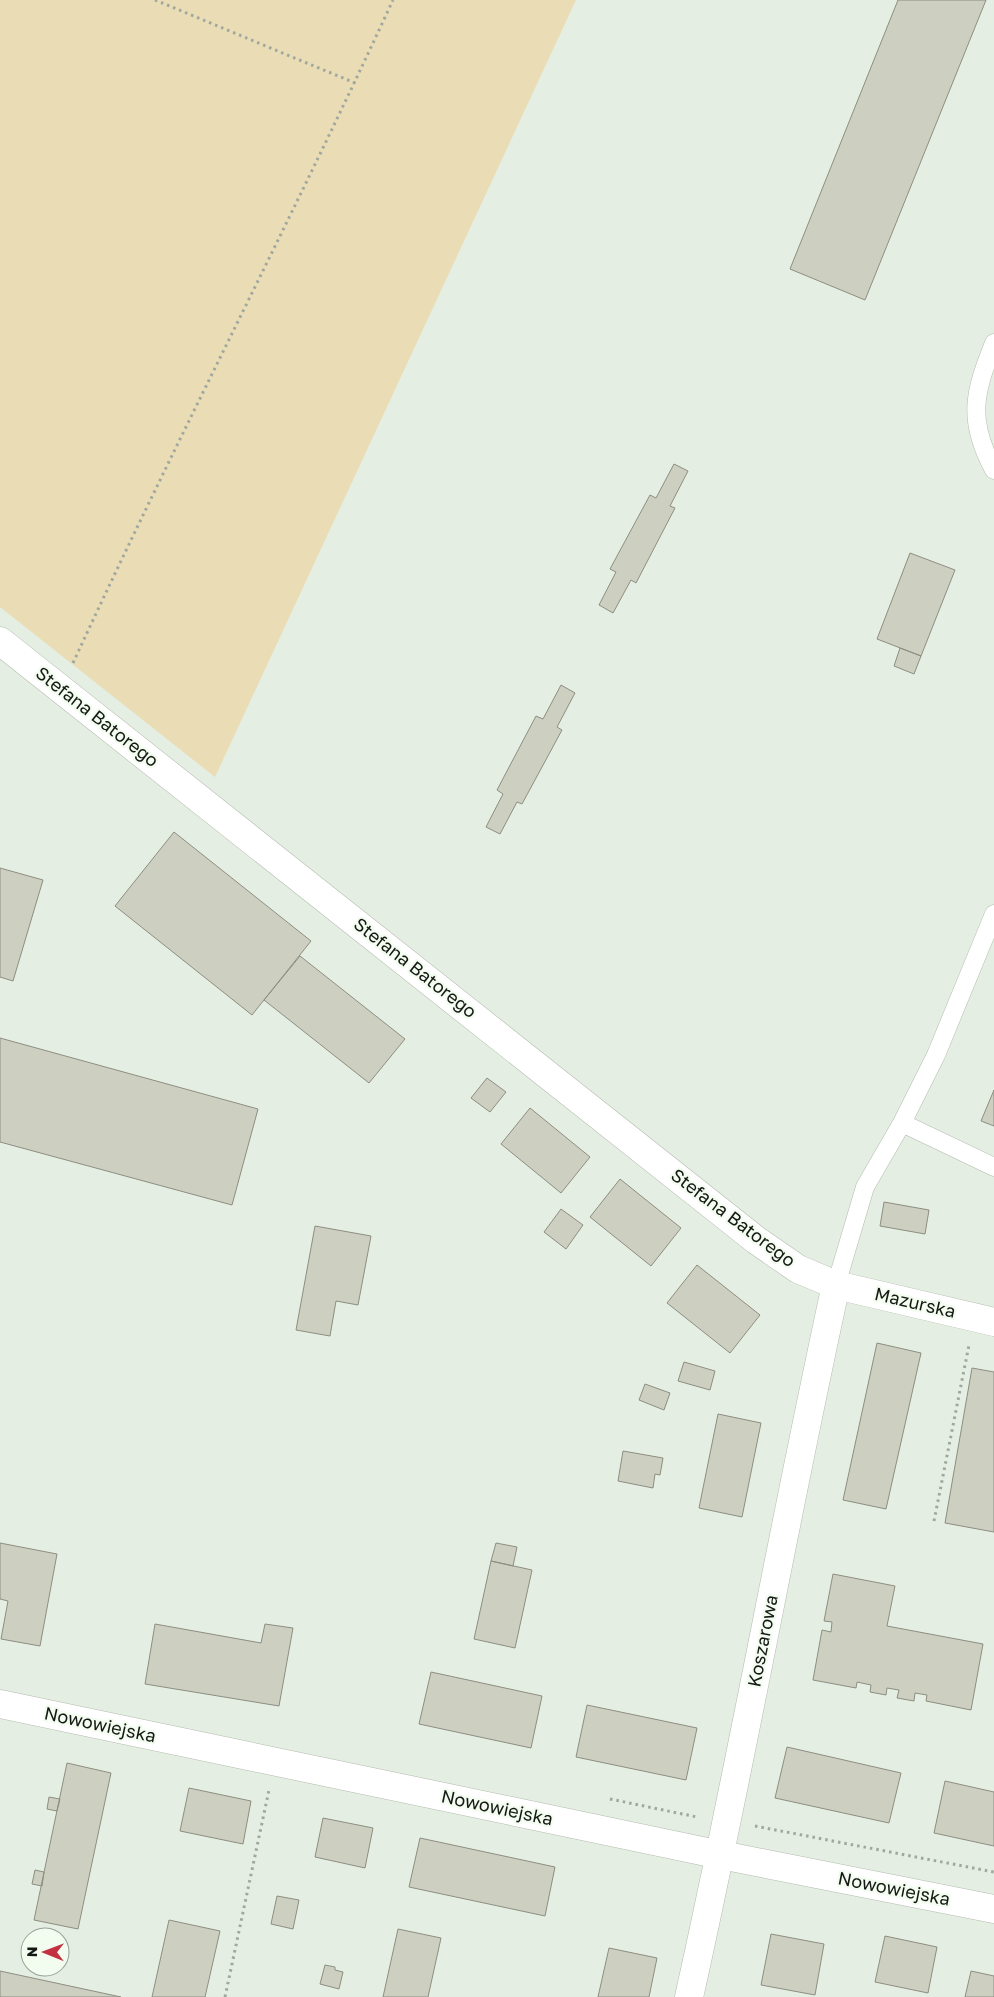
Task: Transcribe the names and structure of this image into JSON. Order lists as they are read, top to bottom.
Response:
{
  "streets": {
    "street": [
      "Stefana Batorego",
      "Mazurska",
      "Koszarowa",
      "Nowowiejska"
    ]
  },
  "crossings": [
    ["Stefana Batorego", "Mazurska"],
    ["Stefana Batorego", "Koszarowa"],
    ["Mazurska", "Koszarowa"],
    ["Koszarowa", "Nowowiejska"]
  ],
  "north": "left"
}
